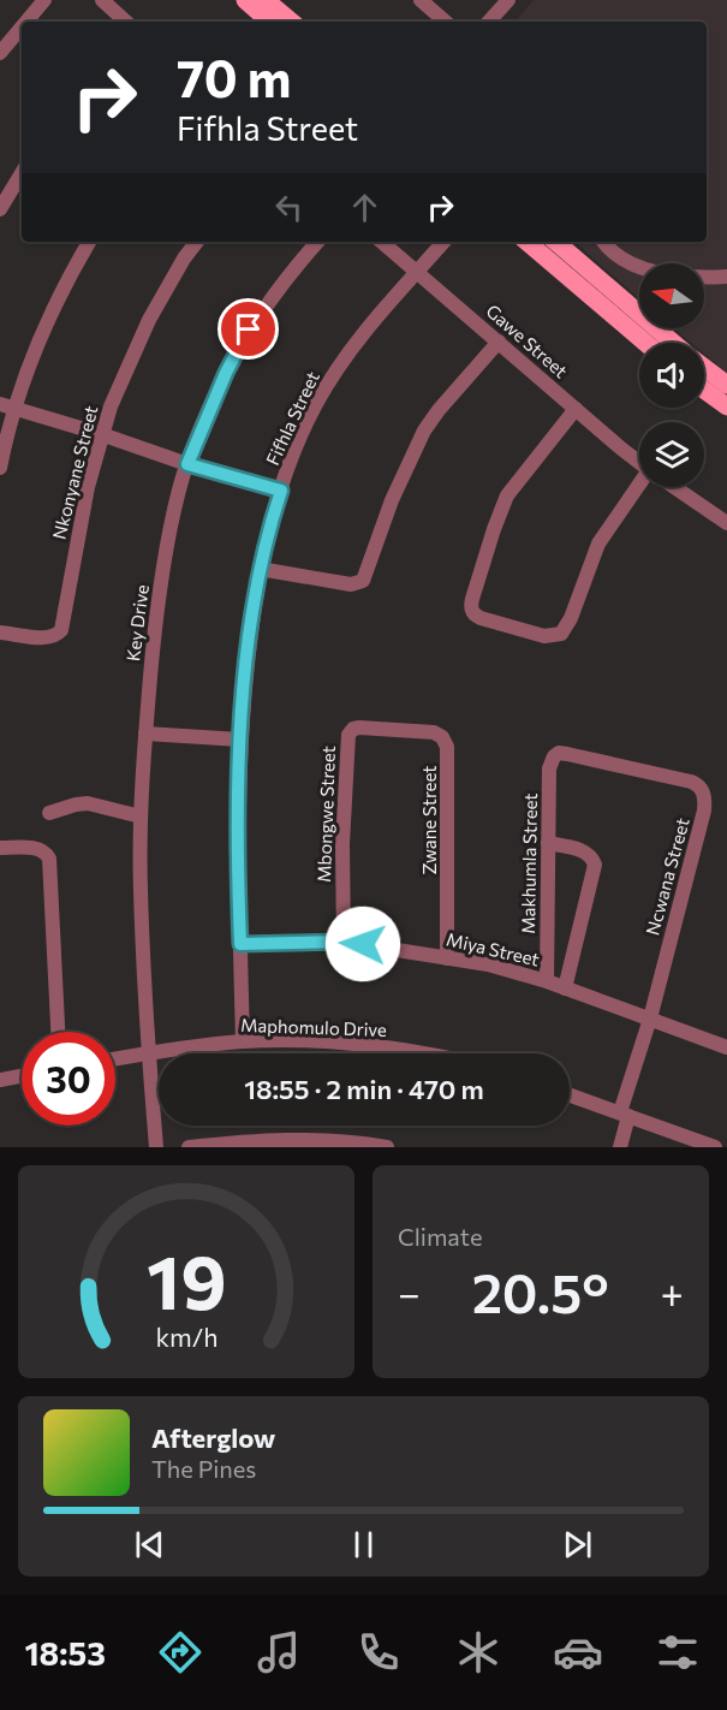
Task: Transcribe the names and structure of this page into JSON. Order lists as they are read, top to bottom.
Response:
{
  "streets": {
    "street": [
      "Gawe Street",
      "Fifhla Street",
      "Nkonyane Street",
      "Key Drive",
      "Mbongwe Street",
      "Zwane Street",
      "Makhumla Street",
      "Ncwana Street",
      "Miya Street",
      "Maphomulo Drive"
    ]
  },
  "crossings": [
    ["Gawe Street", "Fifhla Street"],
    ["Fifhla Street", "Miya Street"],
    ["Fifhla Street", "Maphomulo Drive"],
    ["Key Drive", "Maphomulo Drive"],
    ["Mbongwe Street", "Zwane Street"],
    ["Mbongwe Street", "Miya Street"],
    ["Zwane Street", "Miya Street"],
    ["Makhumla Street", "Ncwana Street"],
    ["Makhumla Street", "Miya Street"],
    ["Ncwana Street", "Miya Street"]
  ],
  "north": "left",
  "page": {
    "turn": ["70 m", "Fifhla Street"],
    "limit": "30",
    "trip": "18:55 · 2 min · 470 m",
    "tile": "Climate",
    "heat": ["−", "20.5°", "+"],
    "song": ["Afterglow", "The Pines"],
    "tabs": "18:53",
    "gauge": ["19", "km/h"]
  }
}
